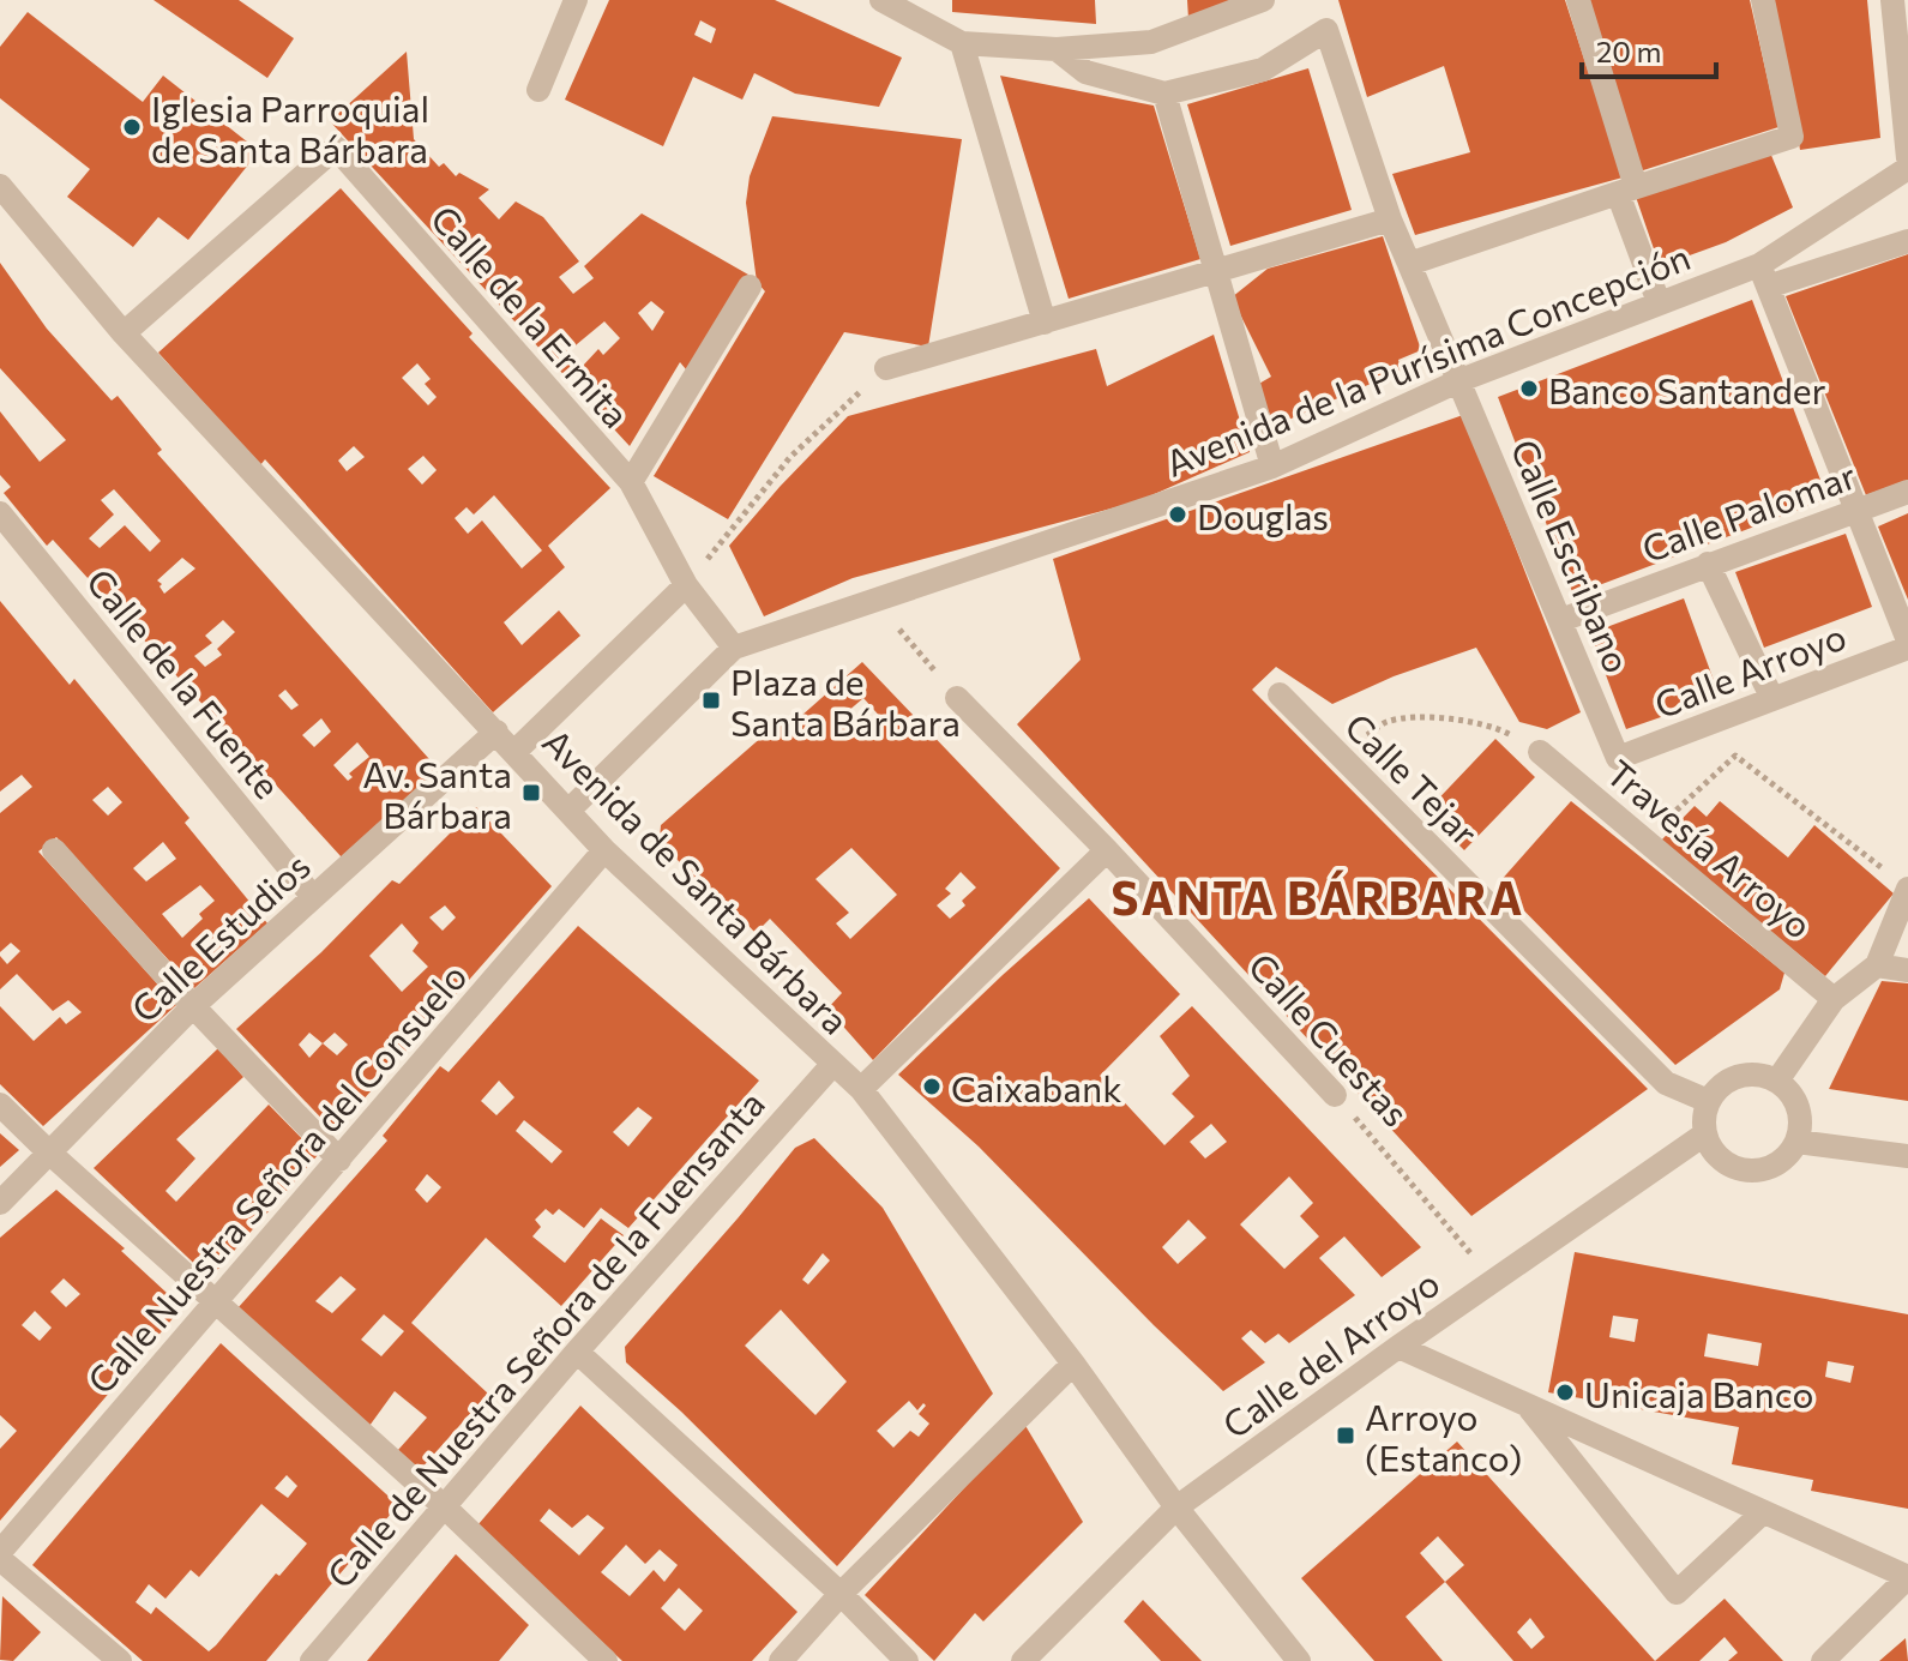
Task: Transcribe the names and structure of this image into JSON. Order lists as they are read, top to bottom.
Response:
{
  "streets": {
    "street": [
      "Calle de la Ermita",
      "Avenida de la Purísima Concepción",
      "Calle Palomar",
      "Calle Escribano",
      "Calle Arroyo",
      "Calle de la Fuente",
      "Calle Tejar",
      "Travesía Arroyo",
      "Avenida de Santa Bárbara",
      "Calle Estudios",
      "Calle Cuestas",
      "Calle Nuestra Señora del Consuelo",
      "Calle de Nuestra Señora de la Fuensanta",
      "Calle del Arroyo"
    ]
  },
  "crossings": [
    ["Calle de la Ermita", "Avenida de Santa Bárbara"],
    ["Avenida de la Purísima Concepción", "Calle Escribano"],
    ["Calle Palomar", "Calle Escribano"],
    ["Calle Escribano", "Calle Arroyo"],
    ["Calle de la Fuente", "Calle Estudios"],
    ["Calle Tejar", "Calle del Arroyo"],
    ["Avenida de Santa Bárbara", "Calle Estudios"],
    ["Avenida de Santa Bárbara", "Calle Nuestra Señora del Consuelo"],
    ["Avenida de Santa Bárbara", "Calle de Nuestra Señora de la Fuensanta"],
    ["Avenida de Santa Bárbara", "Calle del Arroyo"],
    ["Calle Cuestas", "Calle del Arroyo"]
  ],
  "districts": ["SANTA BÁRBARA"],
  "places": {
    "other": [
      "Iglesia Parroquial de Santa Bárbara",
      "Banco Santander",
      "Douglas",
      "Caixabank",
      "Unicaja Banco"
    ],
    "transit": ["Plaza de Santa Bárbara", "Av. Santa Bárbara", "Arroyo (Estanco)"]
  },
  "scale_bar": "20 m"
}
